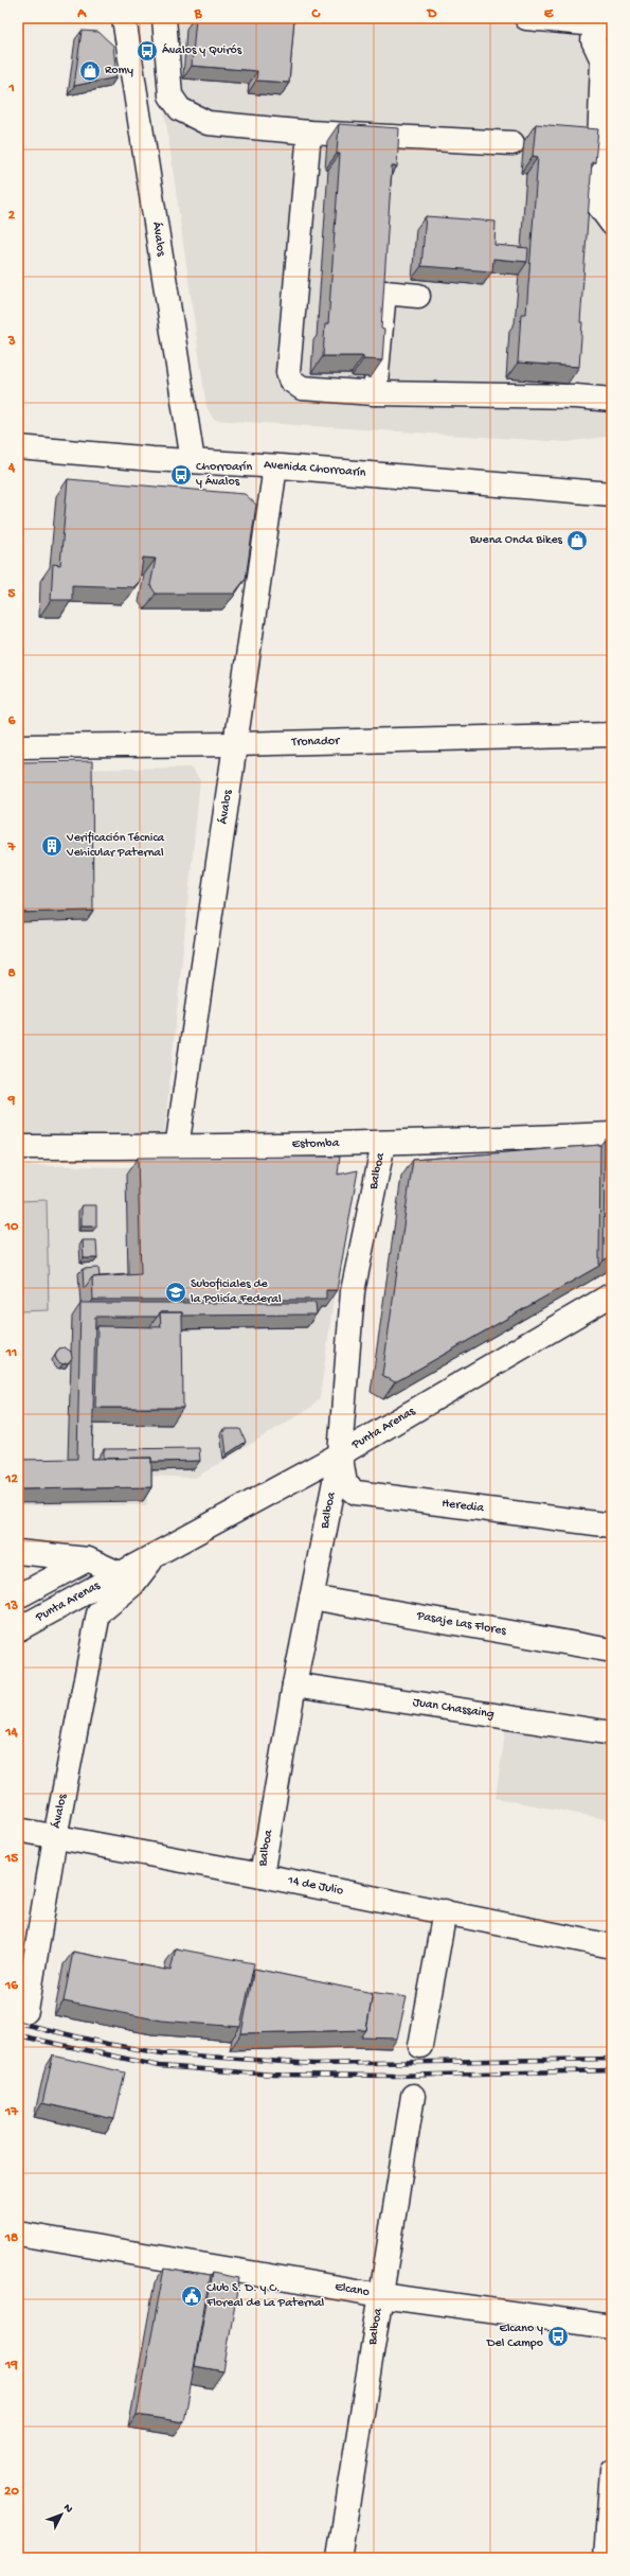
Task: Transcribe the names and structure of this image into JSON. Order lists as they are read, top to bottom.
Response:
{
  "streets": {
    "street": [
      "Ávalos",
      "Avenida Chorroarín",
      "Tronador",
      "Estomba",
      "Balboa",
      "Punta Arenas",
      "Heredia",
      "Pasaje Las Flores",
      "Juan Chassaing",
      "14 de Julio",
      "Elcano"
    ]
  },
  "crossings": [
    ["Ávalos", "Avenida Chorroarín"],
    ["Ávalos", "Tronador"],
    ["Ávalos", "Estomba"],
    ["Ávalos", "Punta Arenas"],
    ["Ávalos", "14 de Julio"],
    ["Estomba", "Balboa"],
    ["Balboa", "Punta Arenas"],
    ["Balboa", "Heredia"],
    ["Balboa", "Pasaje Las Flores"],
    ["Balboa", "Juan Chassaing"],
    ["Balboa", "14 de Julio"],
    ["Balboa", "Elcano"],
    ["Punta Arenas", "Heredia"]
  ],
  "places": {
    "bus stop": ["Ávalos y Quirós", "Chorroarín y Ávalos", "Elcano y Del Campo"],
    "shop": ["Romy", "Buena Onda Bikes"],
    "building": ["Verificación Técnica Vehicular Paternal"],
    "school or university": ["Suboficiales de la Policía Federal"],
    "public building": ["Club S. D. y C. Floreal de La Paternal"]
  },
  "north": "top right",
  "grid": {
    "columns": [
      "A",
      "B",
      "C",
      "D",
      "E"
    ],
    "rows": [
      "1",
      "2",
      "3",
      "4",
      "5",
      "6",
      "7",
      "8",
      "9",
      "10",
      "11",
      "12",
      "13",
      "14",
      "15",
      "16",
      "17",
      "18",
      "19",
      "20"
    ]
  }
}
